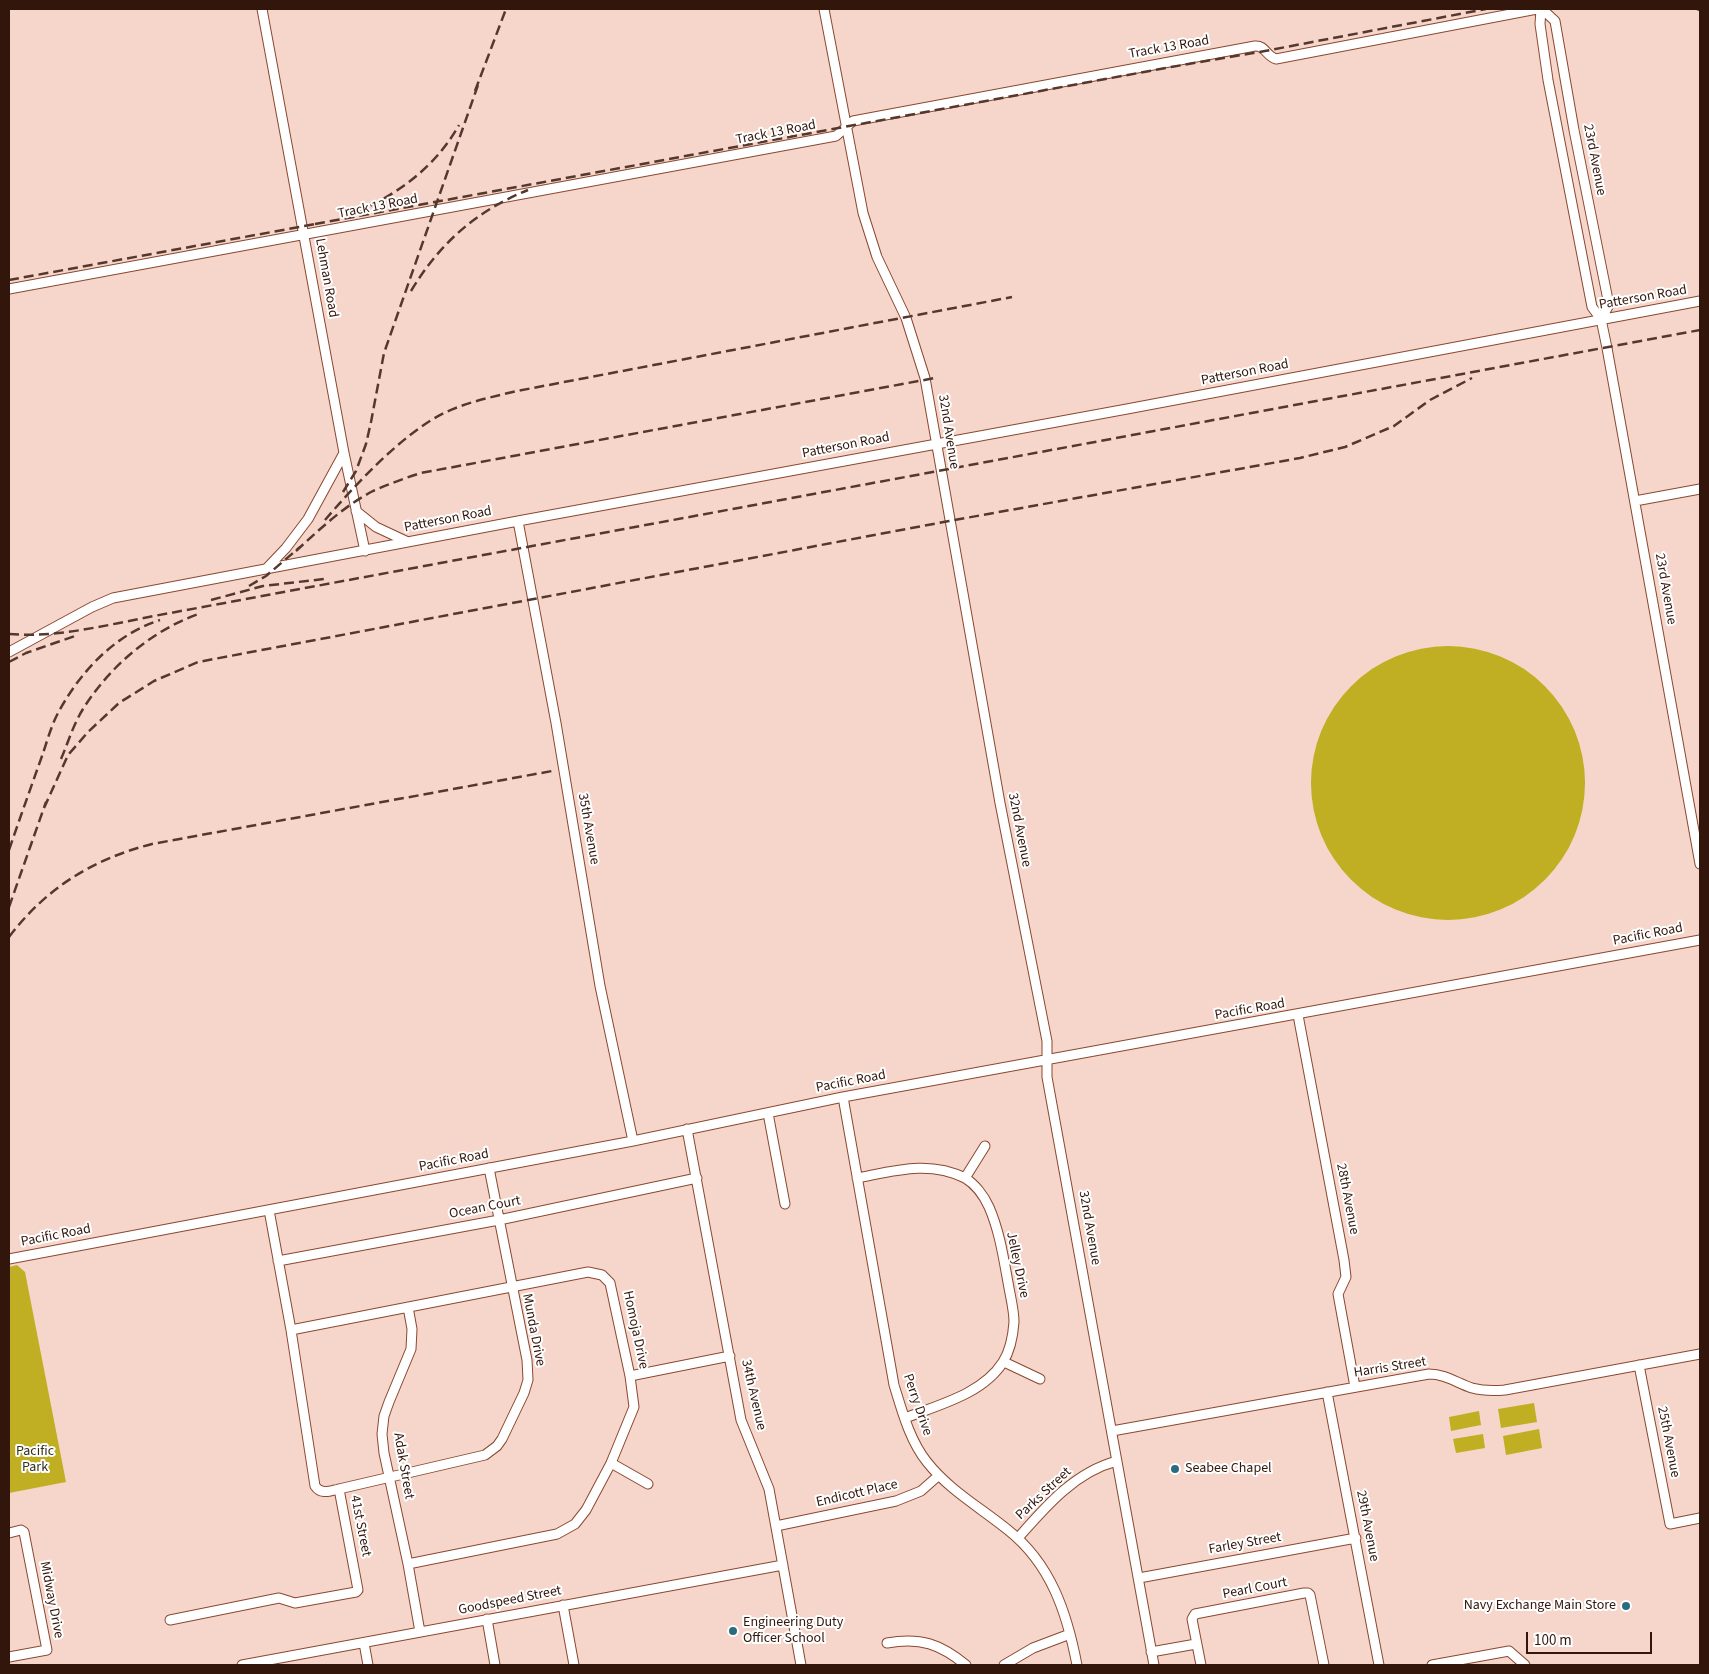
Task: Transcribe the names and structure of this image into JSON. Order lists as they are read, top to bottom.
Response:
{
  "streets": {
    "street": [
      "Track 13 Road",
      "23rd Avenue",
      "Lehman Road",
      "Patterson Road",
      "32nd Avenue",
      "35th Avenue",
      "Pacific Road",
      "28th Avenue",
      "Ocean Court",
      "Jelley Drive",
      "Munda Drive",
      "Homoja Drive",
      "Harris Street",
      "34th Avenue",
      "Perry Drive",
      "25th Avenue",
      "Adak Street",
      "Endicott Place",
      "Parks Street",
      "41st Street",
      "29th Avenue",
      "Farley Street",
      "Pearl Court",
      "Midway Drive",
      "Goodspeed Street"
    ]
  },
  "crossings": [
    ["Track 13 Road", "Lehman Road"],
    ["Track 13 Road", "32nd Avenue"],
    ["23rd Avenue", "Patterson Road"],
    ["Lehman Road", "Patterson Road"],
    ["Patterson Road", "32nd Avenue"],
    ["Patterson Road", "35th Avenue"],
    ["32nd Avenue", "Pacific Road"],
    ["32nd Avenue", "Harris Street"],
    ["32nd Avenue", "Parks Street"],
    ["32nd Avenue", "Farley Street"],
    ["35th Avenue", "Pacific Road"],
    ["Pacific Road", "28th Avenue"],
    ["Pacific Road", "Munda Drive"],
    ["Pacific Road", "34th Avenue"],
    ["Pacific Road", "Perry Drive"],
    ["Pacific Road", "41st Street"],
    ["28th Avenue", "Harris Street"],
    ["Ocean Court", "Munda Drive"],
    ["Ocean Court", "34th Avenue"],
    ["Ocean Court", "41st Street"],
    ["Jelley Drive", "Perry Drive"],
    ["Munda Drive", "Homoja Drive"],
    ["Munda Drive", "Adak Street"],
    ["Munda Drive", "41st Street"],
    ["Homoja Drive", "Adak Street"],
    ["Homoja Drive", "41st Street"],
    ["Harris Street", "25th Avenue"],
    ["Harris Street", "29th Avenue"],
    ["34th Avenue", "Endicott Place"],
    ["34th Avenue", "Goodspeed Street"],
    ["Perry Drive", "Endicott Place"],
    ["Perry Drive", "Parks Street"],
    ["Adak Street", "Goodspeed Street"],
    ["29th Avenue", "Farley Street"]
  ],
  "parks": ["Pacific Park"],
  "places": ["Seabee Chapel", "Navy Exchange Main Store", "Engineering Duty Officer School"],
  "scale_bar": "100 m"
}
